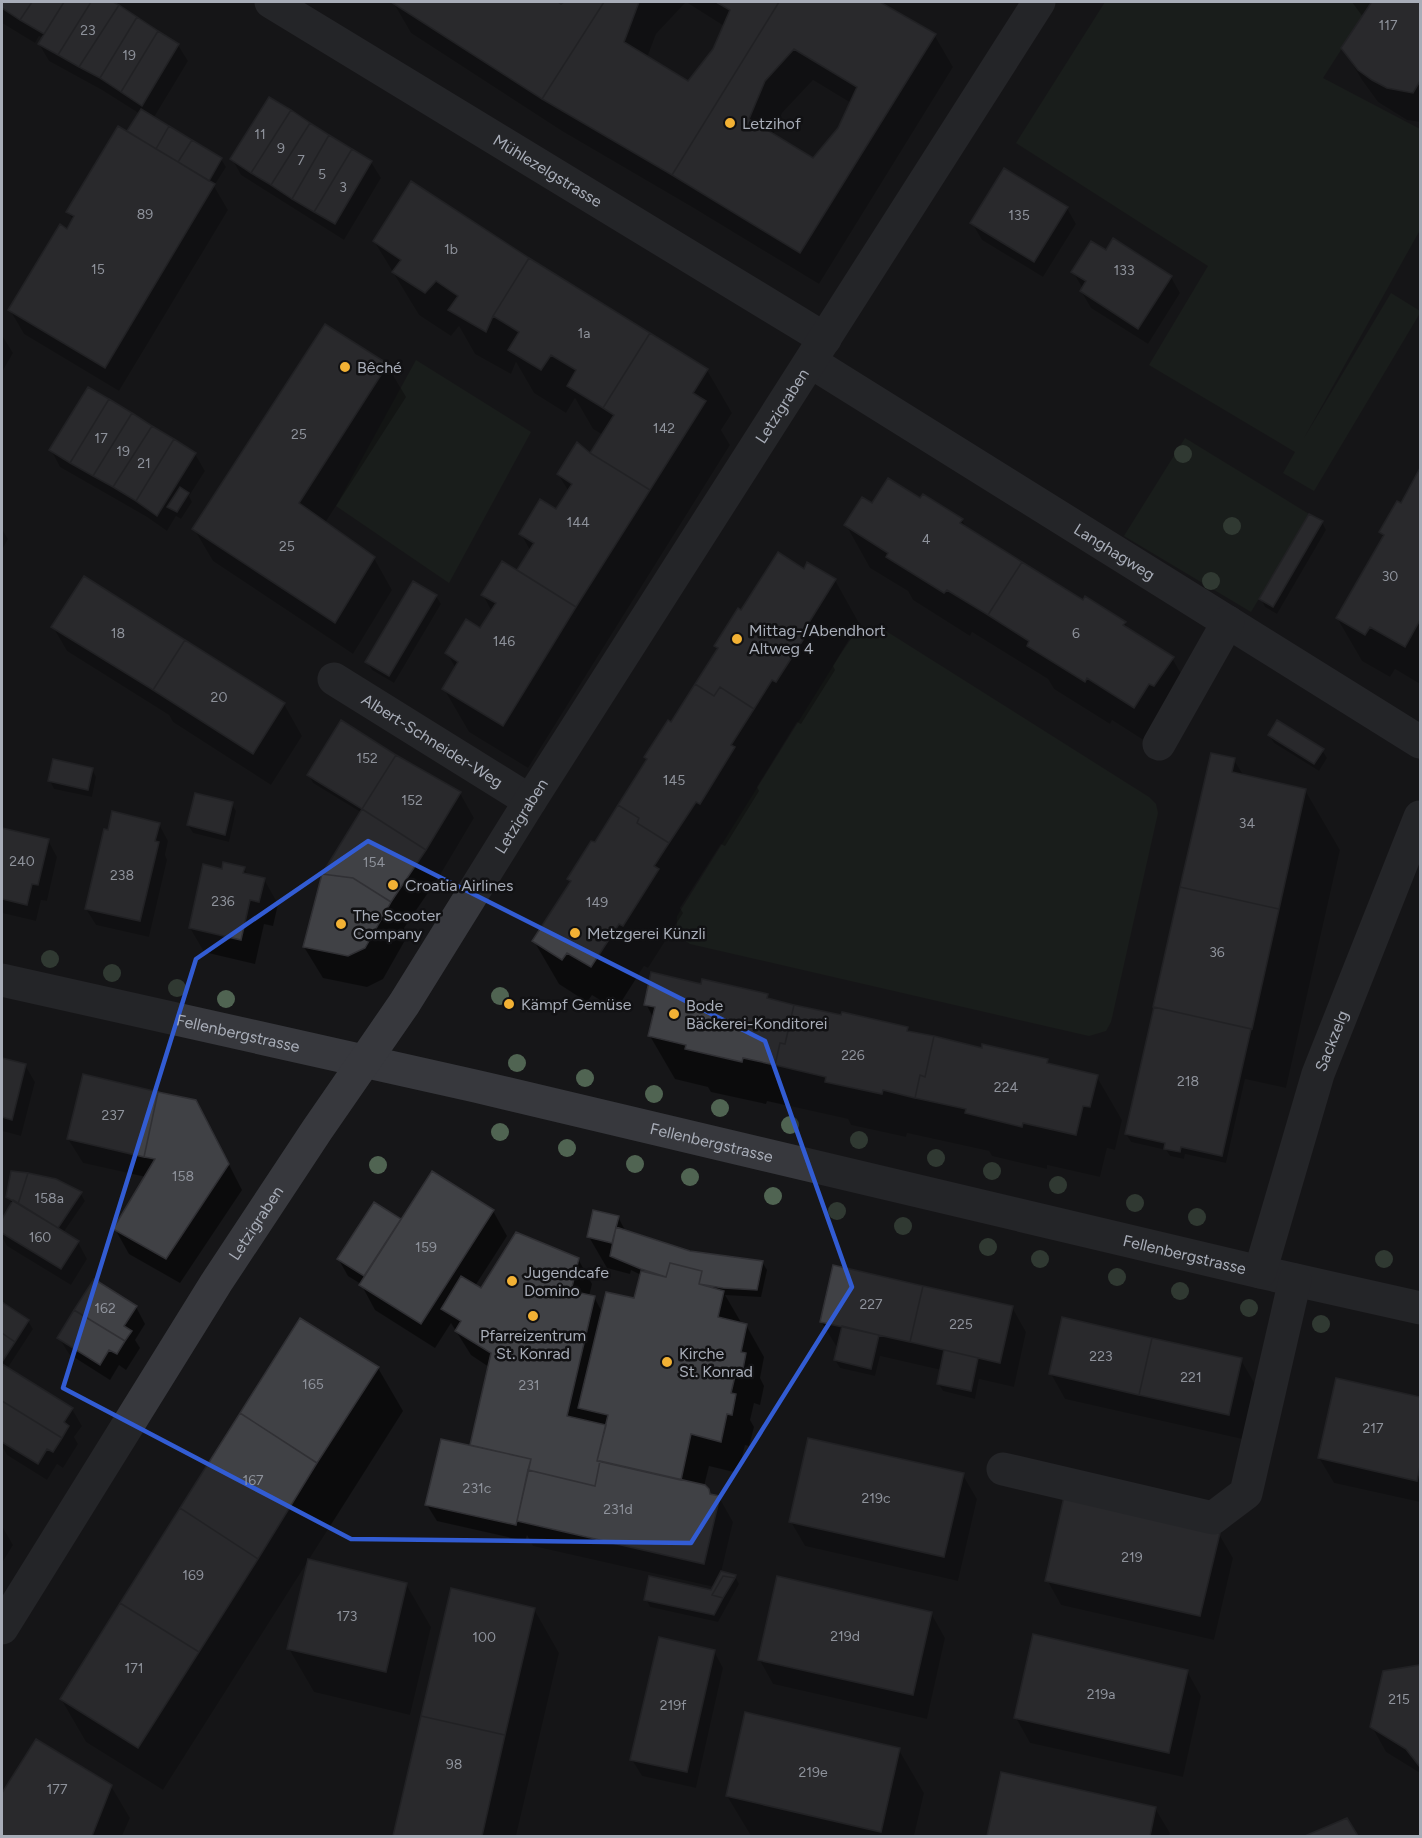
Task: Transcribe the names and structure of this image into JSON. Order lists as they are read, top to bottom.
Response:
{
  "streets": {
    "street": [
      "Mühlezelgstrasse",
      "Letzigraben",
      "Langhagweg",
      "Albert-Schneider-Weg",
      "Fellenbergstrasse",
      "Sackzelg"
    ]
  },
  "crossings": [
    ["Mühlezelgstrasse", "Letzigraben"],
    ["Mühlezelgstrasse", "Langhagweg"],
    ["Letzigraben", "Langhagweg"],
    ["Letzigraben", "Albert-Schneider-Weg"],
    ["Letzigraben", "Fellenbergstrasse"],
    ["Fellenbergstrasse", "Sackzelg"]
  ],
  "places": [
    "Letzihof",
    "Bêché",
    "Mittag-/Abendhort Altweg 4",
    "Croatia Airlines",
    "The Scooter Company",
    "Metzgerei Künzli",
    "Kämpf Gemüse",
    "Bode Bäckerei-Konditorei",
    "Jugendcafe Domino",
    "Pfarreizentrum St. Konrad",
    "Kirche St. Konrad"
  ],
  "house_numbers": [
    "117",
    "23",
    "19",
    "11",
    "9",
    "7",
    "5",
    "3",
    "89",
    "135",
    "1b",
    "15",
    "133",
    "1a",
    "142",
    "25",
    "17",
    "19",
    "21",
    "144",
    "4",
    "25",
    "30",
    "18",
    "6",
    "146",
    "20",
    "152",
    "145",
    "152",
    "34",
    "240",
    "154",
    "238",
    "236",
    "149",
    "36",
    "226",
    "218",
    "224",
    "237",
    "158",
    "158a",
    "160",
    "159",
    "227",
    "162",
    "225",
    "223",
    "221",
    "165",
    "231",
    "217",
    "167",
    "231c",
    "219c",
    "231d",
    "219",
    "169",
    "173",
    "219d",
    "100",
    "171",
    "219a",
    "215",
    "219f",
    "98",
    "219e",
    "177"
  ]
}
